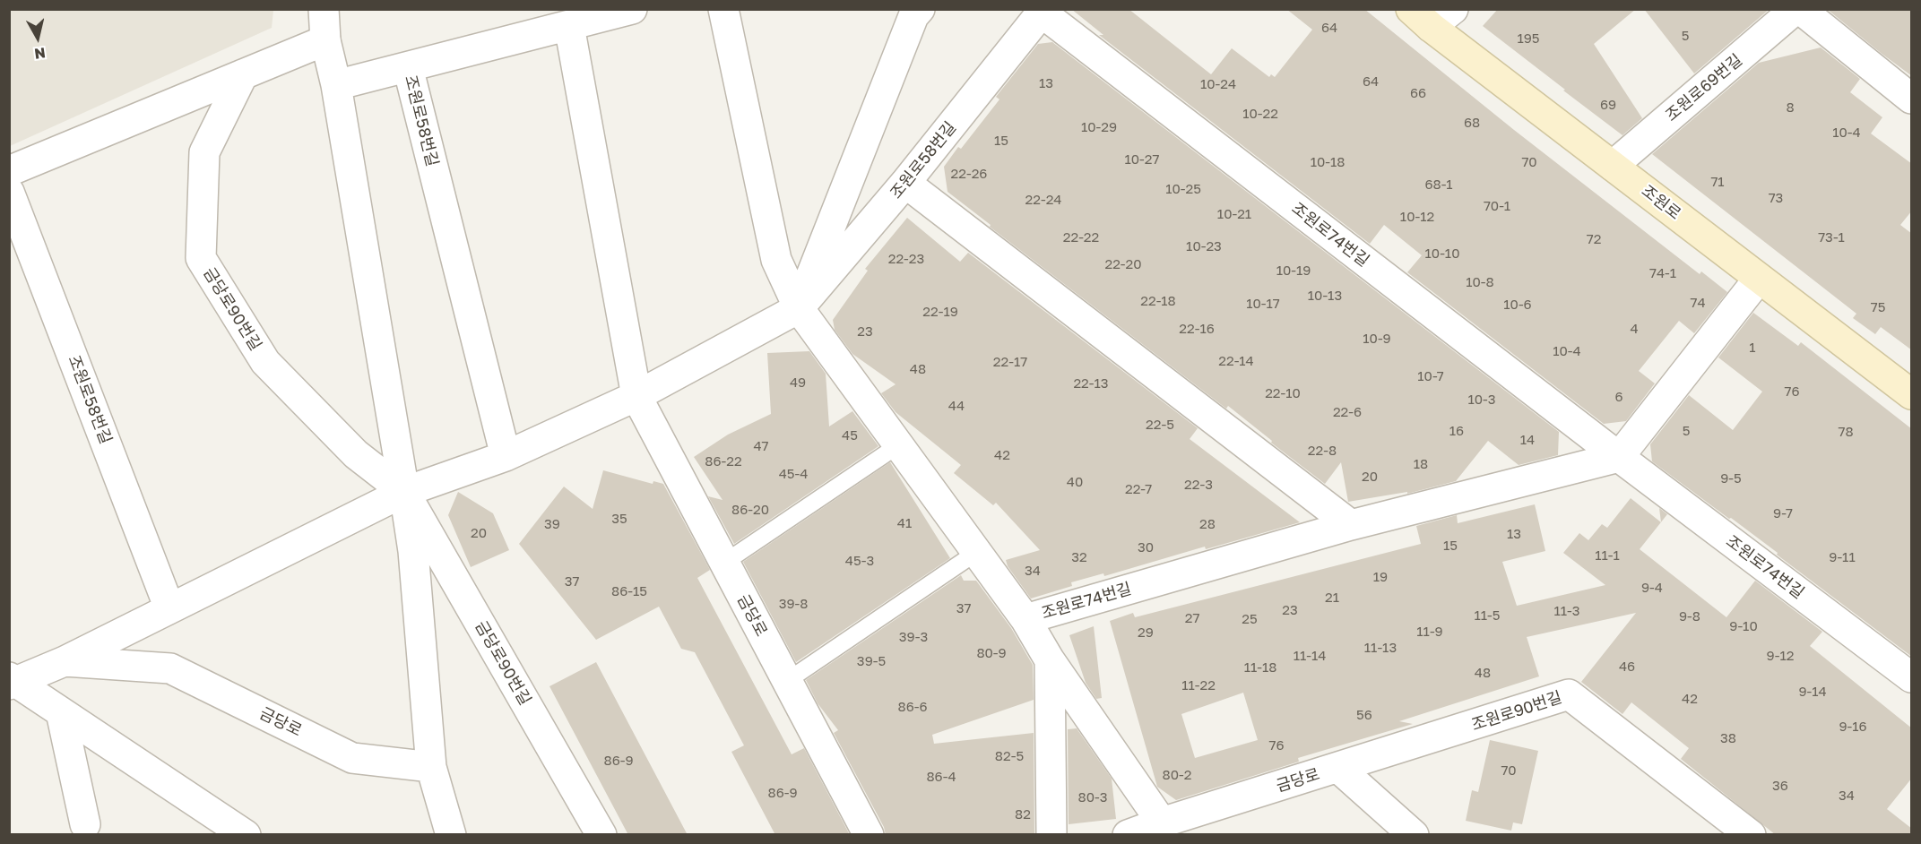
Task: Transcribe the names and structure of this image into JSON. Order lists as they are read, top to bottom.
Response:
{
  "streets": {
    "main road": ["조원로"],
    "street": [
      "조원로69번길",
      "조원로58번길",
      "조원로74번길",
      "금당로90번길",
      "금당로",
      "조원로90번길"
    ]
  },
  "crossings": [
    ["조원로69번길", "조원로"],
    ["조원로58번길", "조원로74번길"],
    ["조원로58번길", "금당로90번길"],
    ["조원로58번길", "금당로"],
    ["금당로90번길", "금당로"],
    ["금당로", "조원로90번길"]
  ],
  "house_numbers": [
    "64",
    "5",
    "195",
    "64",
    "13",
    "10-24",
    "66",
    "69",
    "8",
    "10-22",
    "68",
    "10-29",
    "10-4",
    "15",
    "10-27",
    "10-18",
    "70",
    "22-26",
    "71",
    "68-1",
    "10-25",
    "73",
    "22-24",
    "70-1",
    "10-21",
    "10-12",
    "22-22",
    "73-1",
    "72",
    "10-23",
    "10-10",
    "22-23",
    "22-20",
    "10-19",
    "74-1",
    "10-8",
    "10-13",
    "22-18",
    "74",
    "10-17",
    "10-6",
    "75",
    "22-19",
    "22-16",
    "4",
    "23",
    "10-9",
    "1",
    "10-4",
    "22-14",
    "22-17",
    "48",
    "10-7",
    "49",
    "22-13",
    "76",
    "22-10",
    "6",
    "10-3",
    "44",
    "22-6",
    "22-5",
    "16",
    "5",
    "78",
    "45",
    "14",
    "47",
    "22-8",
    "42",
    "86-22",
    "18",
    "45-4",
    "20",
    "9-5",
    "40",
    "22-3",
    "22-7",
    "86-20",
    "9-7",
    "35",
    "41",
    "39",
    "28",
    "20",
    "13",
    "15",
    "30",
    "11-1",
    "32",
    "9-11",
    "45-3",
    "34",
    "19",
    "37",
    "9-4",
    "86-15",
    "21",
    "39-8",
    "37",
    "23",
    "11-3",
    "11-5",
    "9-8",
    "27",
    "25",
    "9-10",
    "11-9",
    "29",
    "39-3",
    "11-13",
    "80-9",
    "11-14",
    "9-12",
    "39-5",
    "46",
    "11-18",
    "48",
    "11-22",
    "9-14",
    "42",
    "86-6",
    "56",
    "9-16",
    "38",
    "76",
    "82-5",
    "86-9",
    "70",
    "80-2",
    "86-4",
    "36",
    "86-9",
    "34",
    "80-3",
    "82"
  ],
  "north": "bottom"
}
